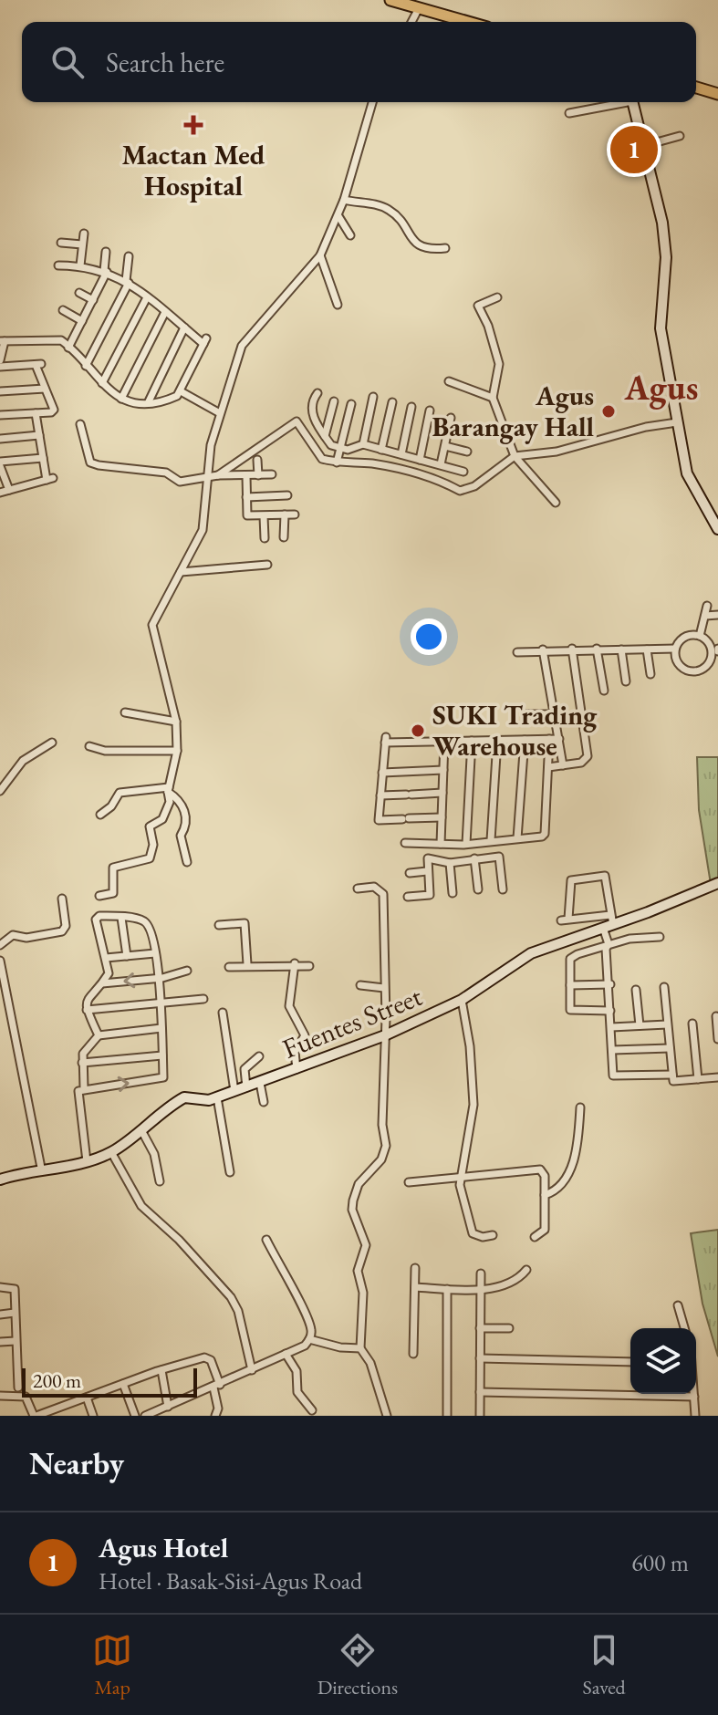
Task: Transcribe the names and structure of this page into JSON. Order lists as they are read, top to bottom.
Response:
{
  "streets": {
    "street": ["Fuentes Street"]
  },
  "districts": ["Agus"],
  "places": {
    "health": ["Mactan Med Hospital"],
    "other": ["Agus Barangay Hall", "SUKI Trading Warehouse"]
  },
  "scale_bar": "200 m",
  "page": {
    "search": "Search here",
    "pins": "1",
    "scale": "200 m",
    "heading": "Nearby",
    "list": [
      {
        "mark": "1",
        "name": "Agus Hotel",
        "note": "Hotel · Basak-Sisi-Agus Road",
        "value": "600 m"
      }
    ],
    "nav": ["Map", "Directions", "Saved"]
  }
}
